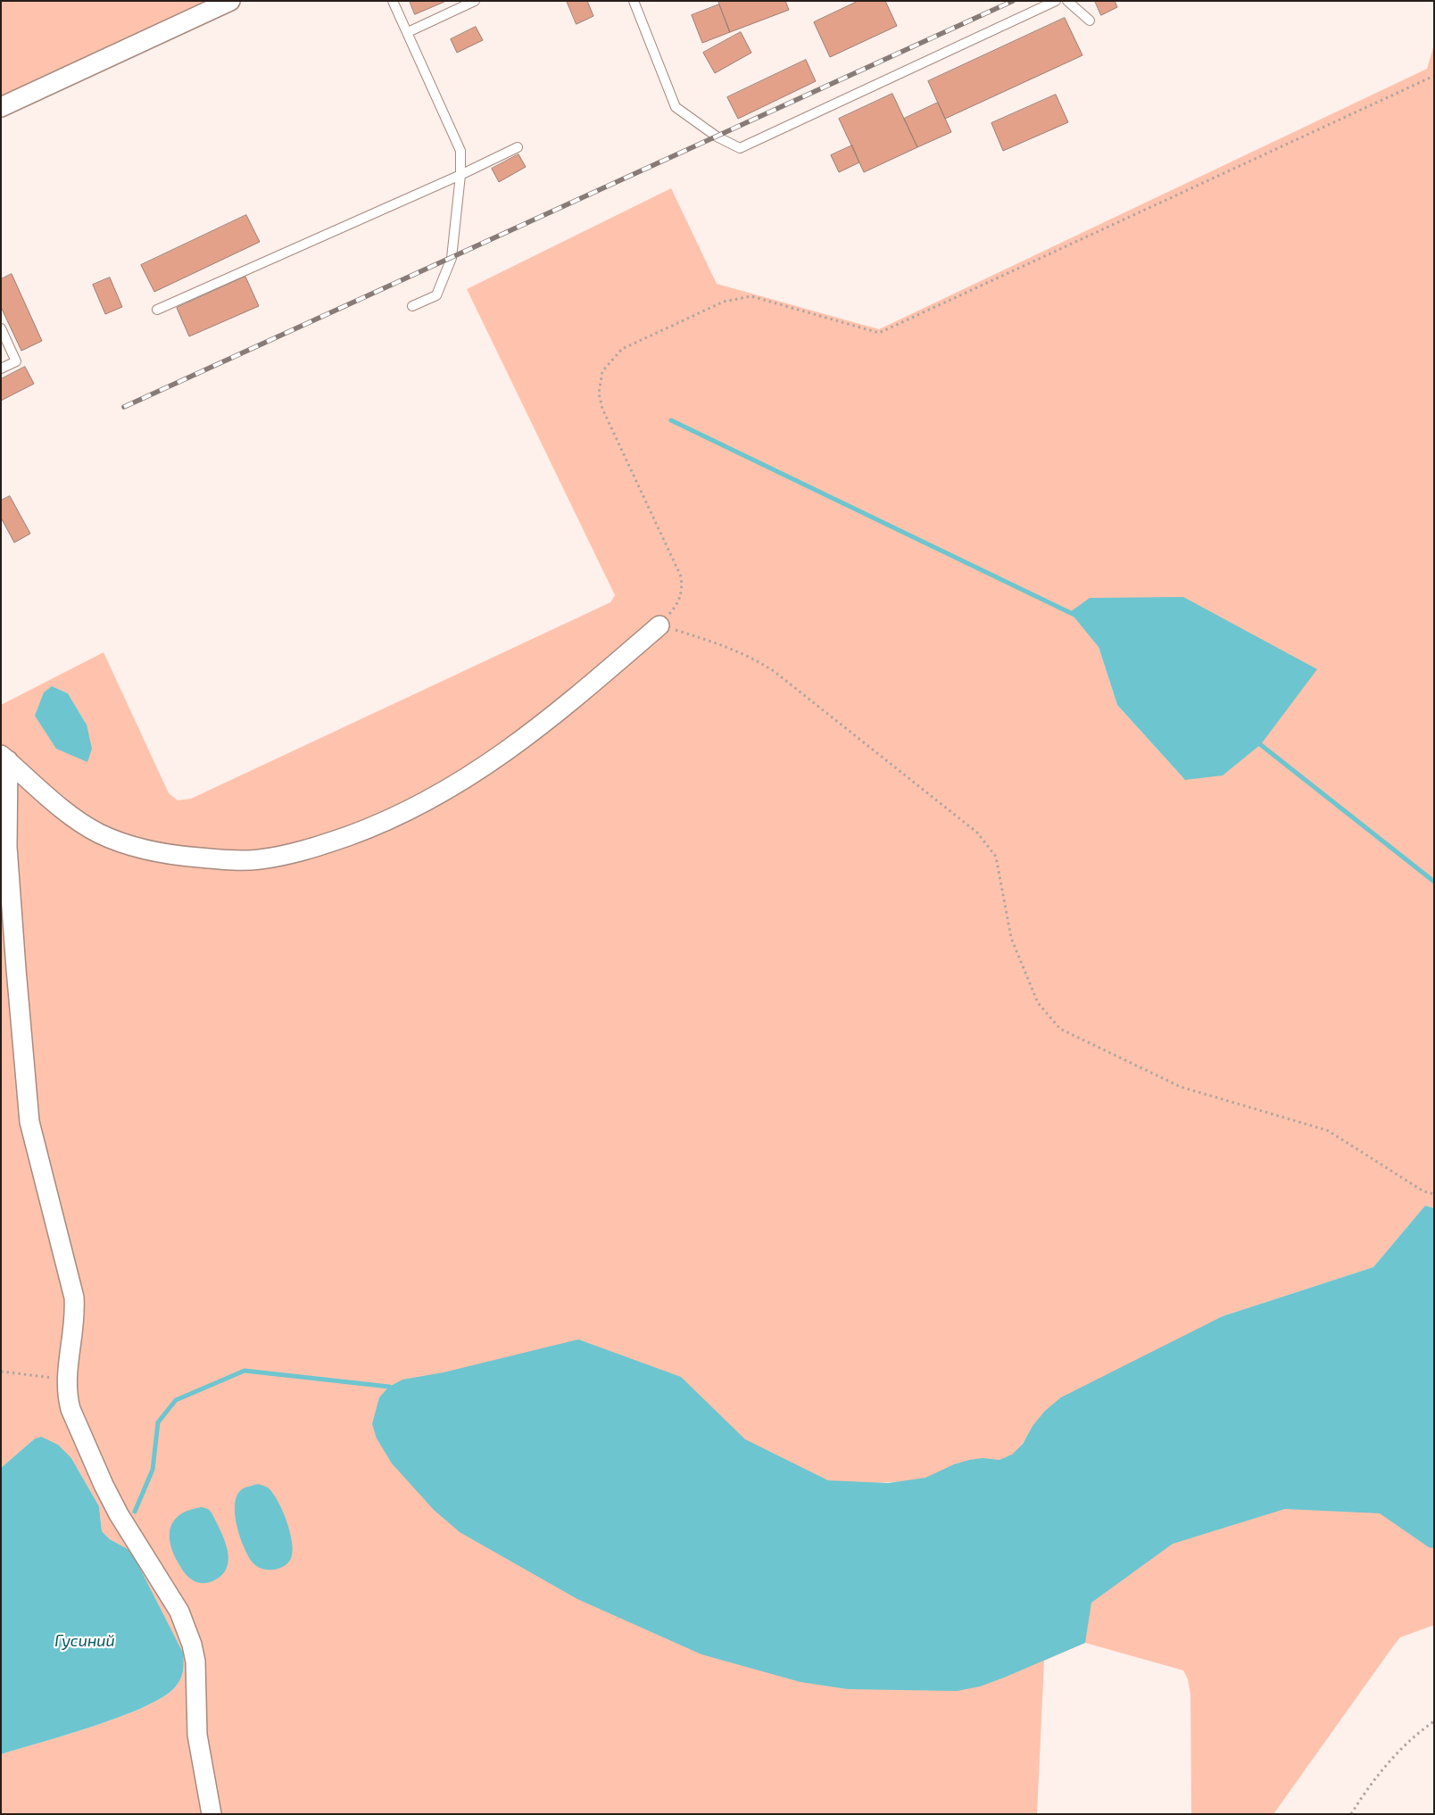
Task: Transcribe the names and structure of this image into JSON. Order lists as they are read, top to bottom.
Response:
{
  "water": ["Гусиний"]
}
